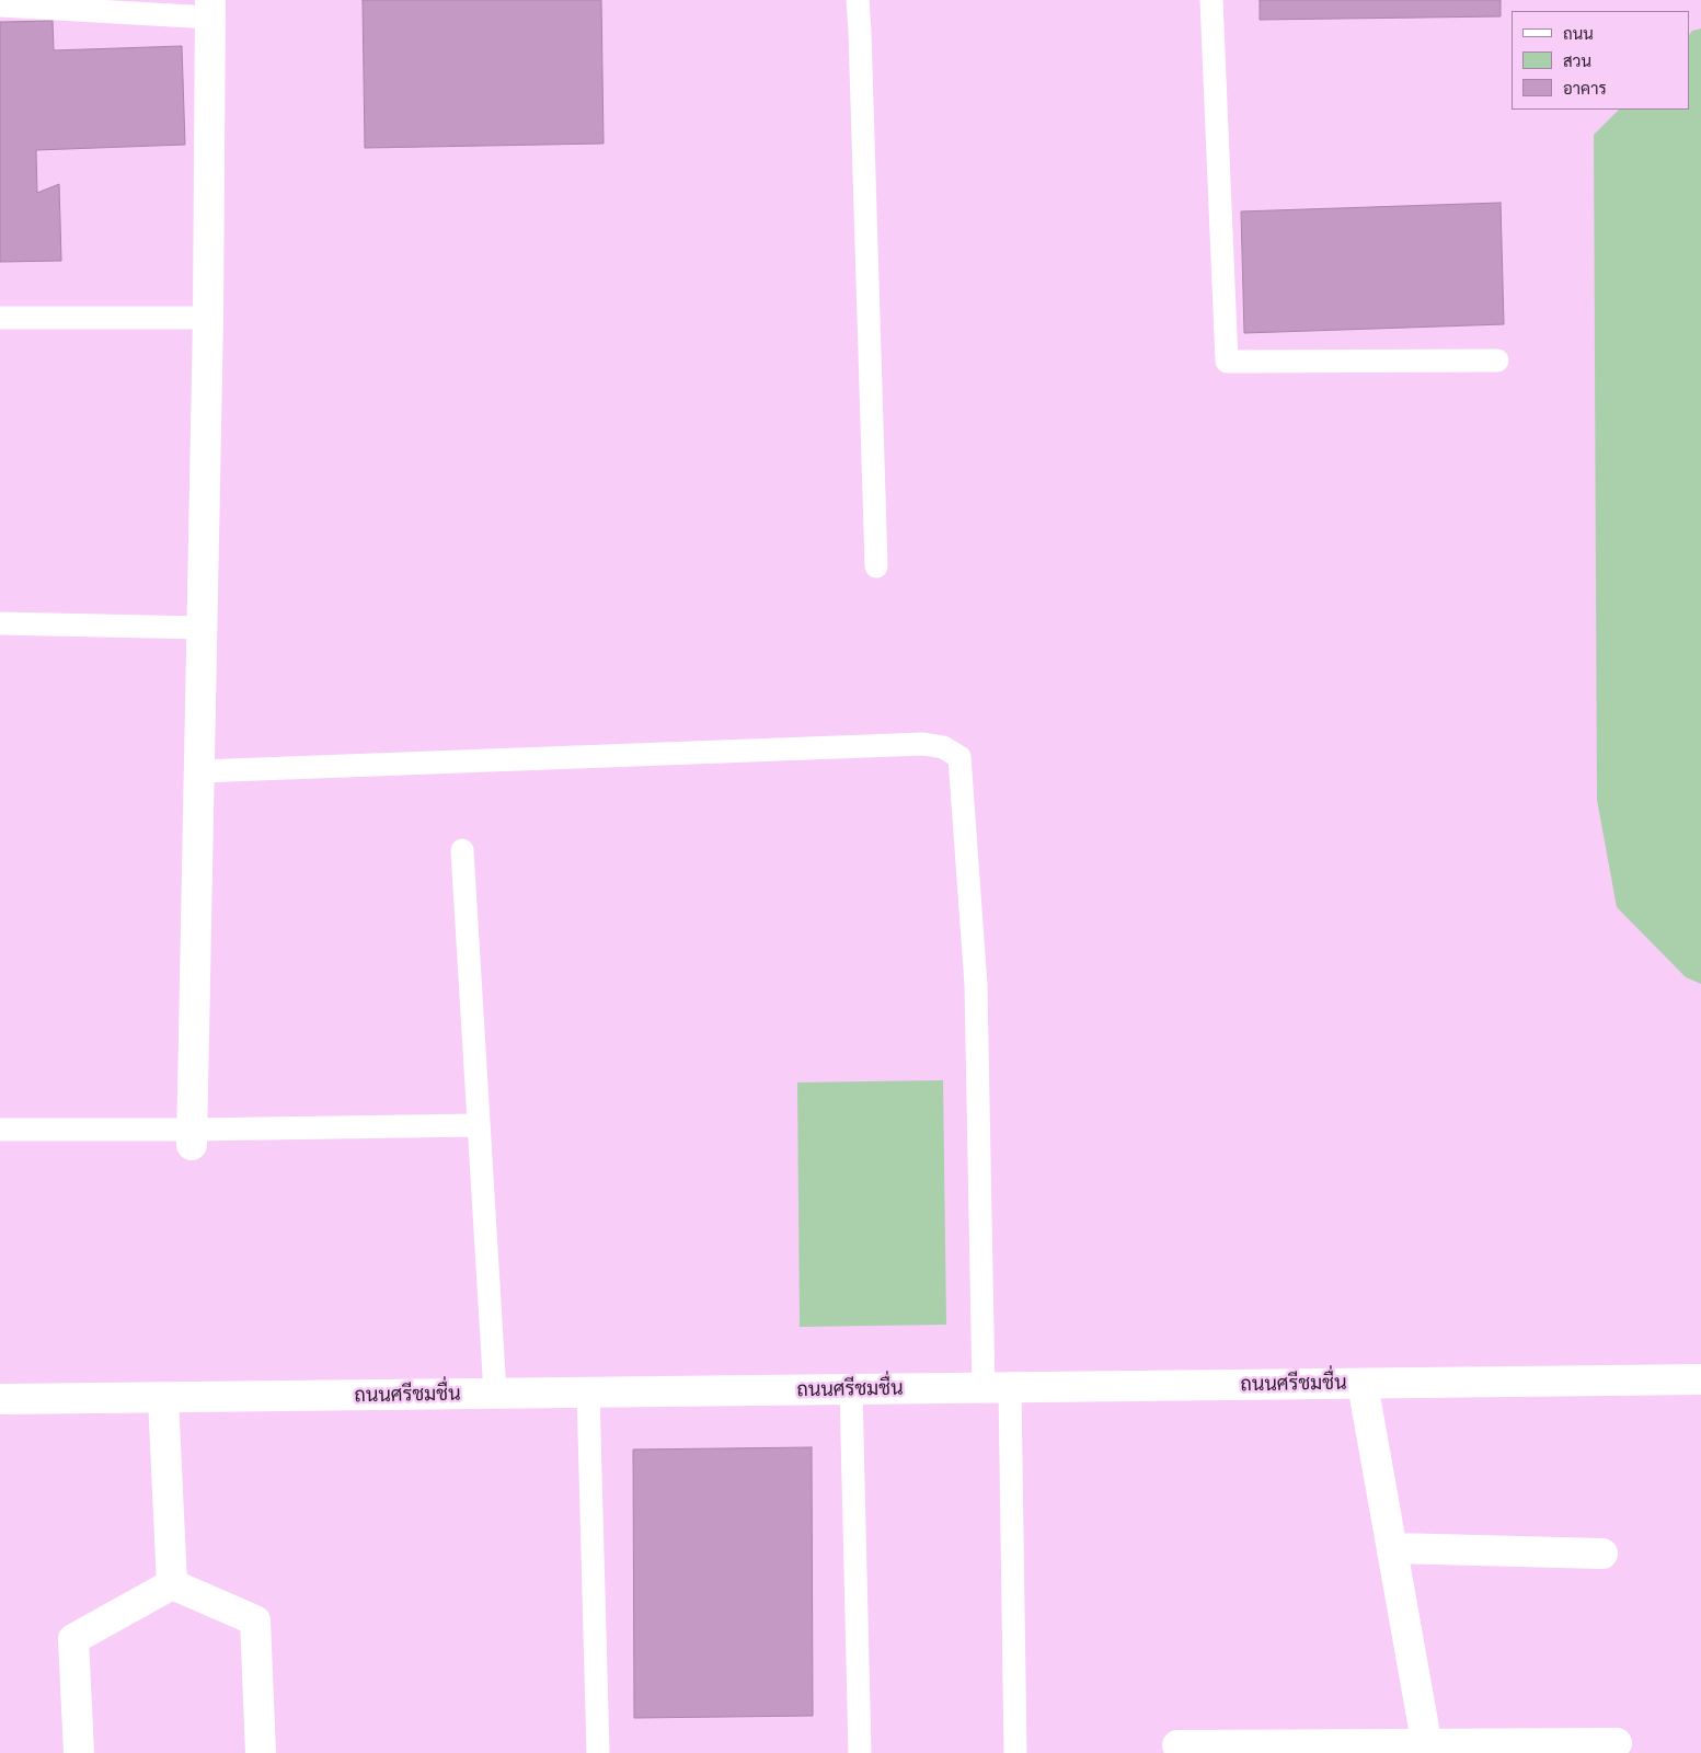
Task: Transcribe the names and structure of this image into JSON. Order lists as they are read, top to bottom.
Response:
{
  "streets": {
    "street": ["ถนนศรีชมชื่น"]
  },
  "legend": ["ถนน", "สวน", "อาคาร"]
}
